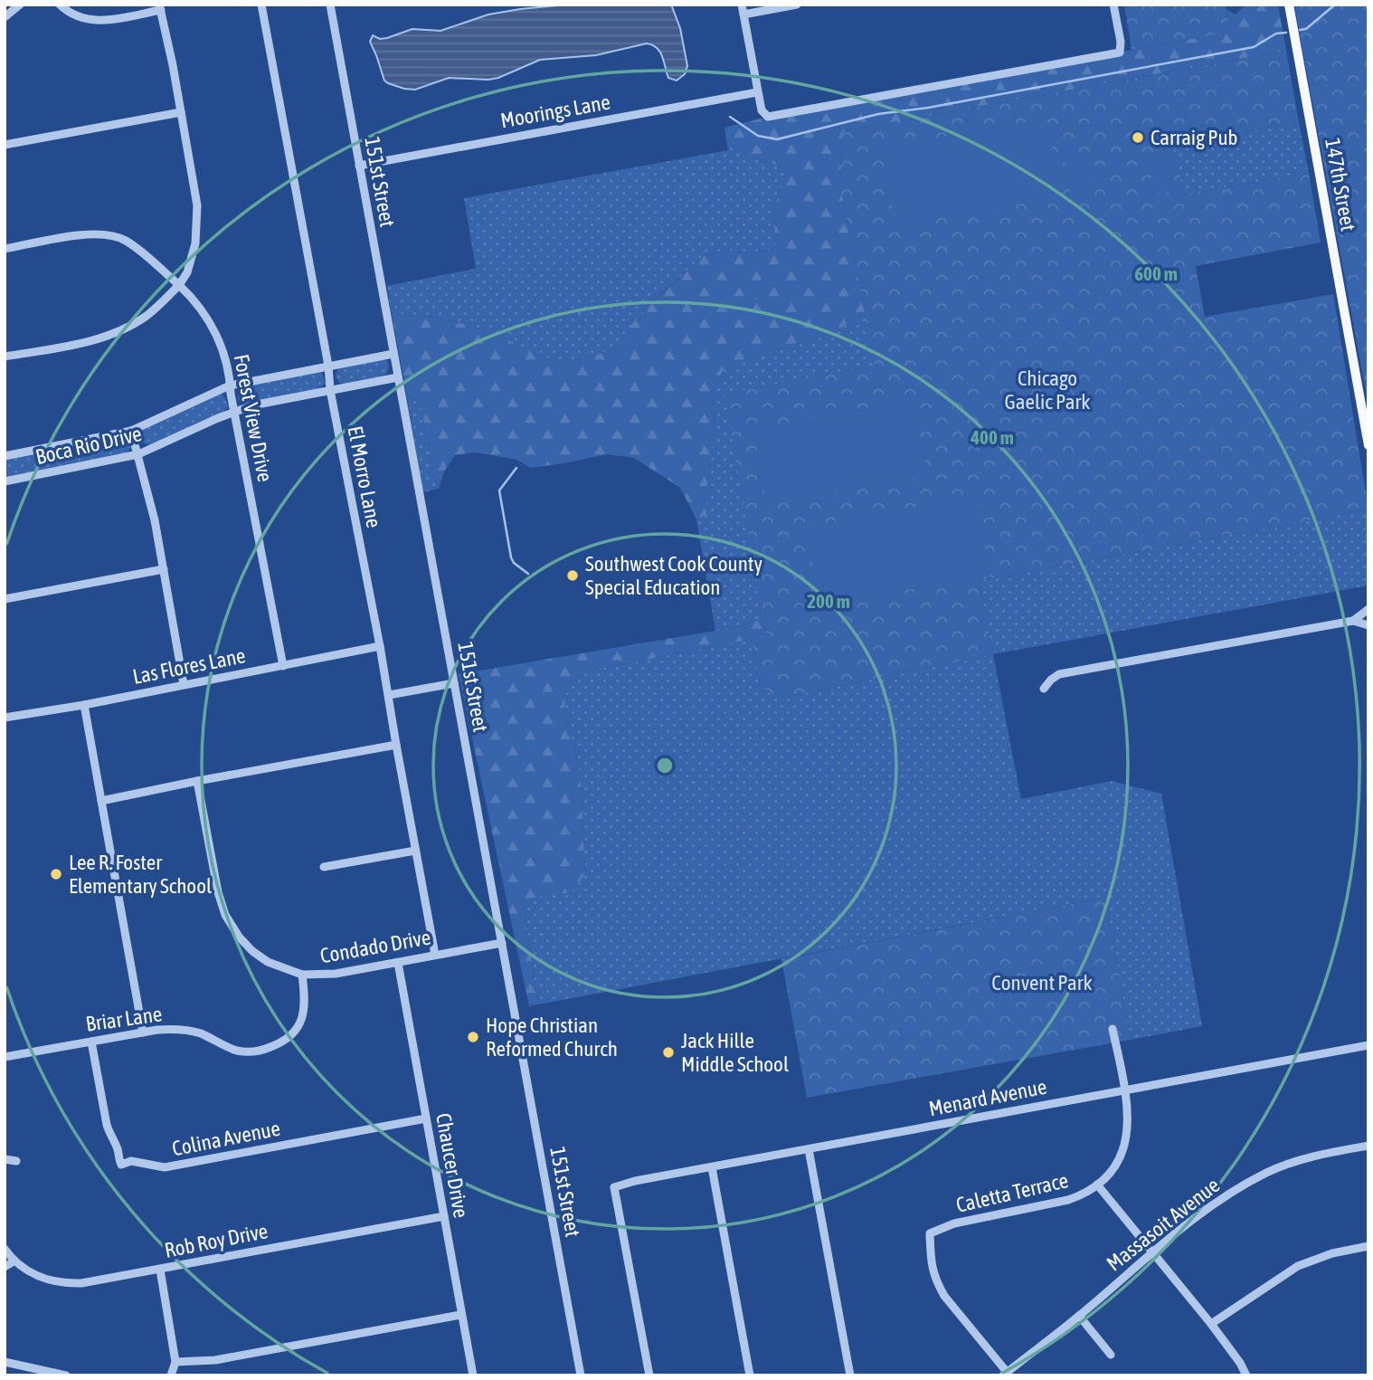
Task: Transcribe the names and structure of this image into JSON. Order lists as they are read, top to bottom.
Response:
{
  "streets": {
    "main road": ["147th Street"],
    "street": [
      "Moorings Lane",
      "151st Street",
      "Forest View Drive",
      "Boca Rio Drive",
      "El Morro Lane",
      "Las Flores Lane",
      "Condado Drive",
      "Briar Lane",
      "Menard Avenue",
      "Colina Avenue",
      "Chaucer Drive",
      "Caletta Terrace",
      "Massasoit Avenue",
      "Rob Roy Drive"
    ]
  },
  "crossings": [
    ["Moorings Lane", "151st Street"],
    ["151st Street", "Boca Rio Drive"],
    ["151st Street", "Condado Drive"],
    ["Forest View Drive", "Boca Rio Drive"],
    ["Forest View Drive", "Las Flores Lane"],
    ["Boca Rio Drive", "El Morro Lane"],
    ["El Morro Lane", "Las Flores Lane"],
    ["El Morro Lane", "Condado Drive"],
    ["Condado Drive", "Briar Lane"],
    ["Condado Drive", "Chaucer Drive"],
    ["Briar Lane", "Colina Avenue"],
    ["Menard Avenue", "Caletta Terrace"],
    ["Colina Avenue", "Chaucer Drive"],
    ["Chaucer Drive", "Rob Roy Drive"],
    ["Caletta Terrace", "Massasoit Avenue"]
  ],
  "parks": ["Chicago Gaelic Park", "Convent Park"],
  "places": [
    "Carraig Pub",
    "Southwest Cook County Special Education",
    "Lee R. Foster Elementary School",
    "Hope Christian Reformed Church",
    "Jack Hille Middle School"
  ],
  "rings": ["600 m", "400 m", "200 m"]
}
